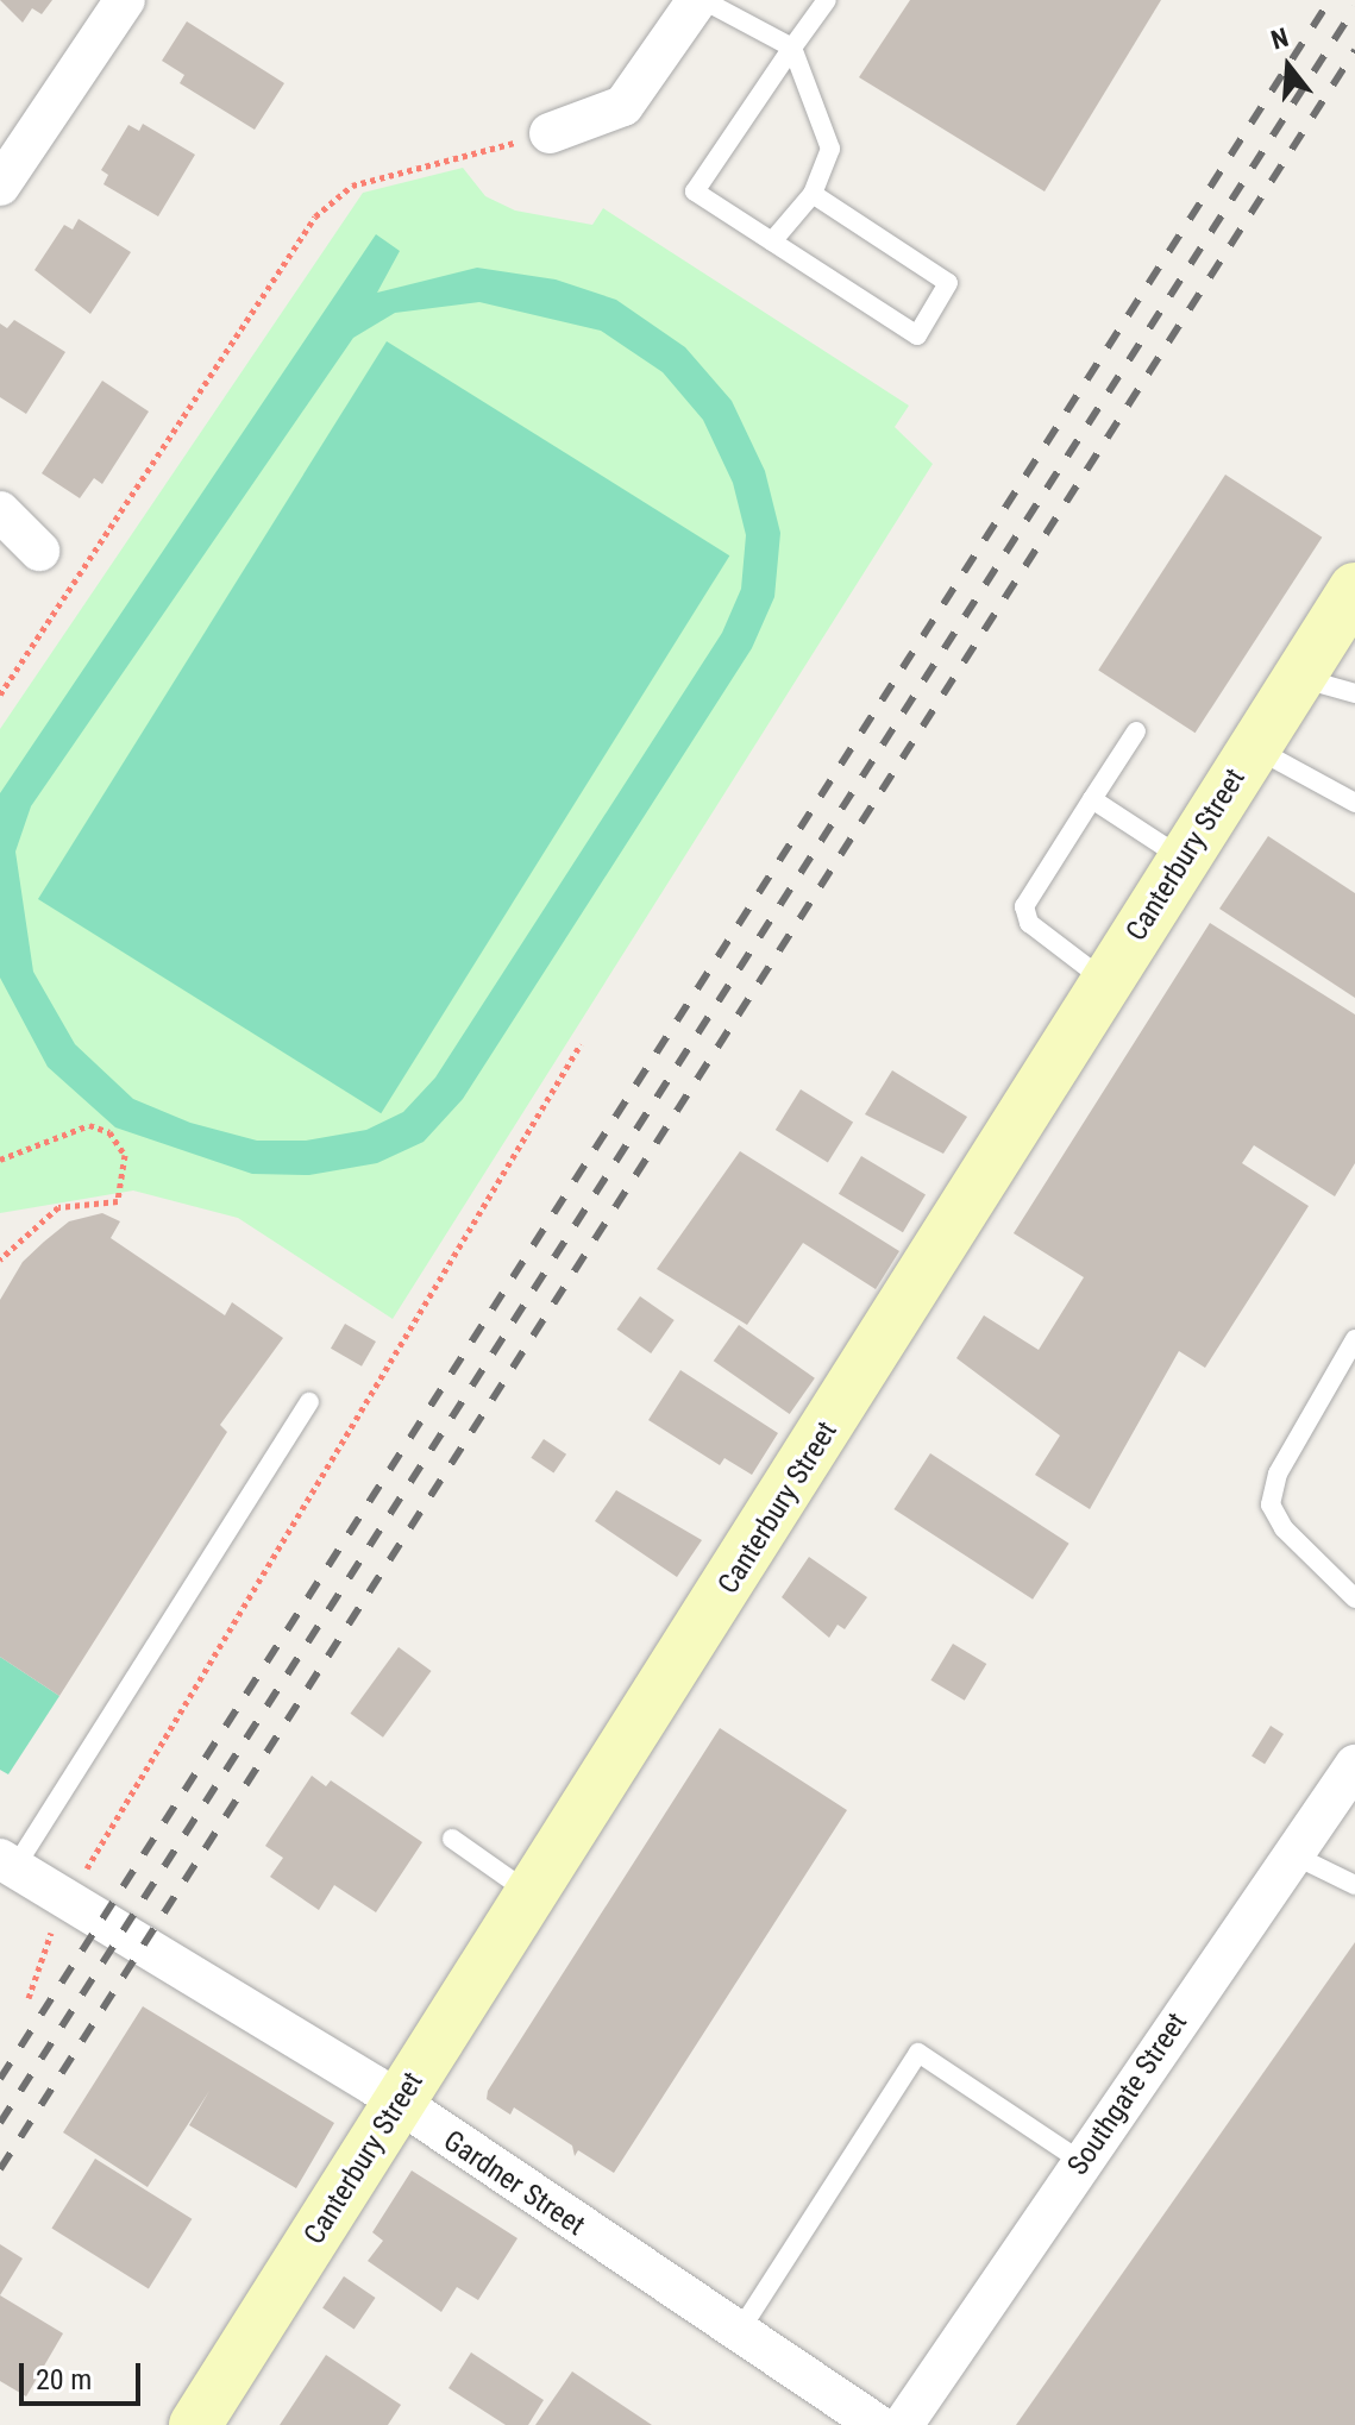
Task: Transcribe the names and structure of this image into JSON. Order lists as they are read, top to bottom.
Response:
{
  "streets": {
    "street": ["Canterbury Street", "Southgate Street", "Gardner Street"]
  },
  "crossings": [
    ["Canterbury Street", "Gardner Street"]
  ],
  "scale_bar": "20 m",
  "north": "top"
}
